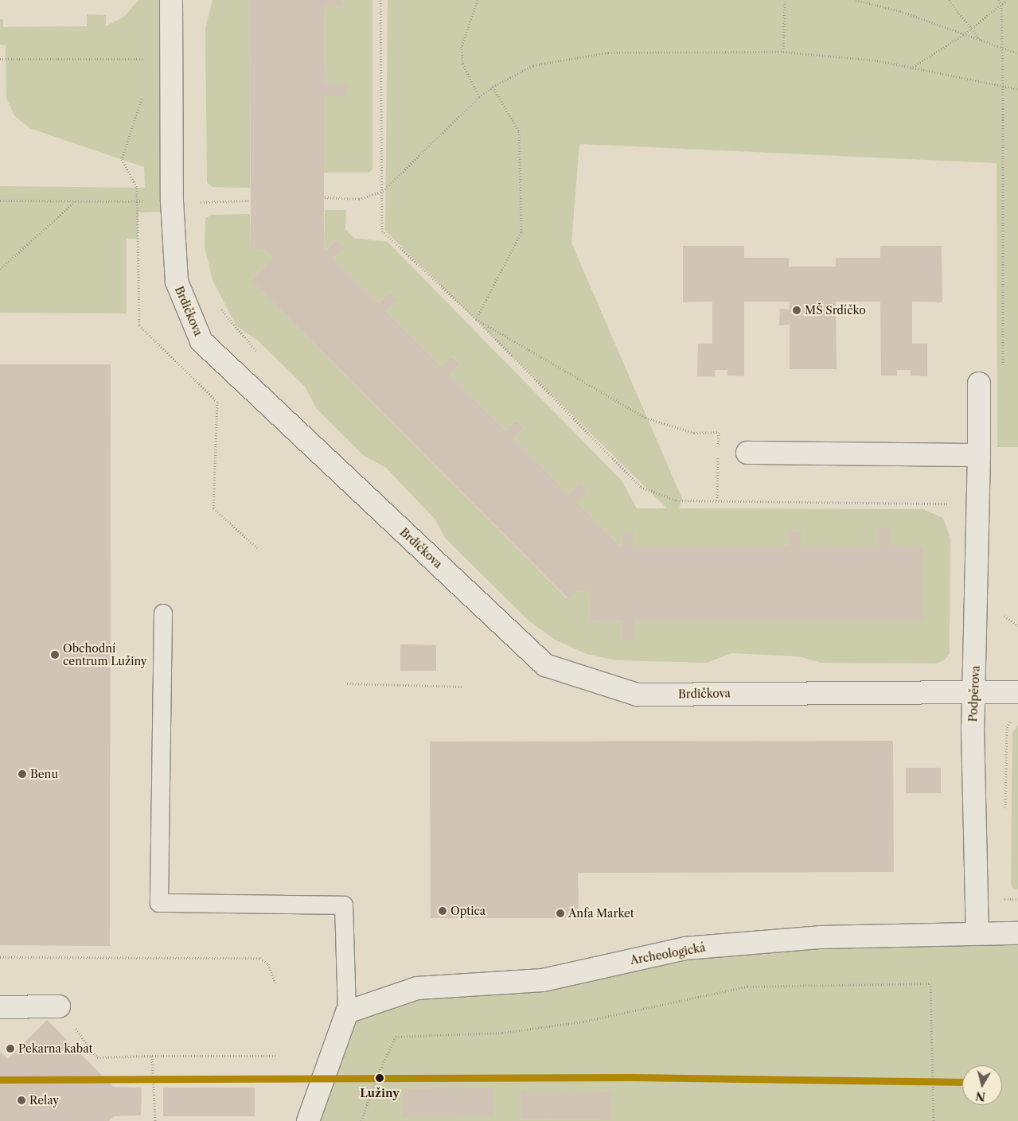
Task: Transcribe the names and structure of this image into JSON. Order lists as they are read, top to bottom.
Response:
{
  "streets": {
    "street": ["Brdičkova", "Podpěrova", "Archeologická"]
  },
  "crossings": [
    ["Brdičkova", "Podpěrova"],
    ["Podpěrova", "Archeologická"]
  ],
  "places": [
    "MŠ Srdíčko",
    "Obchodní centrum Lužiny",
    "Benu",
    "Optica",
    "Anfa Market",
    "Pekarna kabat",
    "Lužiny",
    "Relay"
  ],
  "north": "bottom"
}
